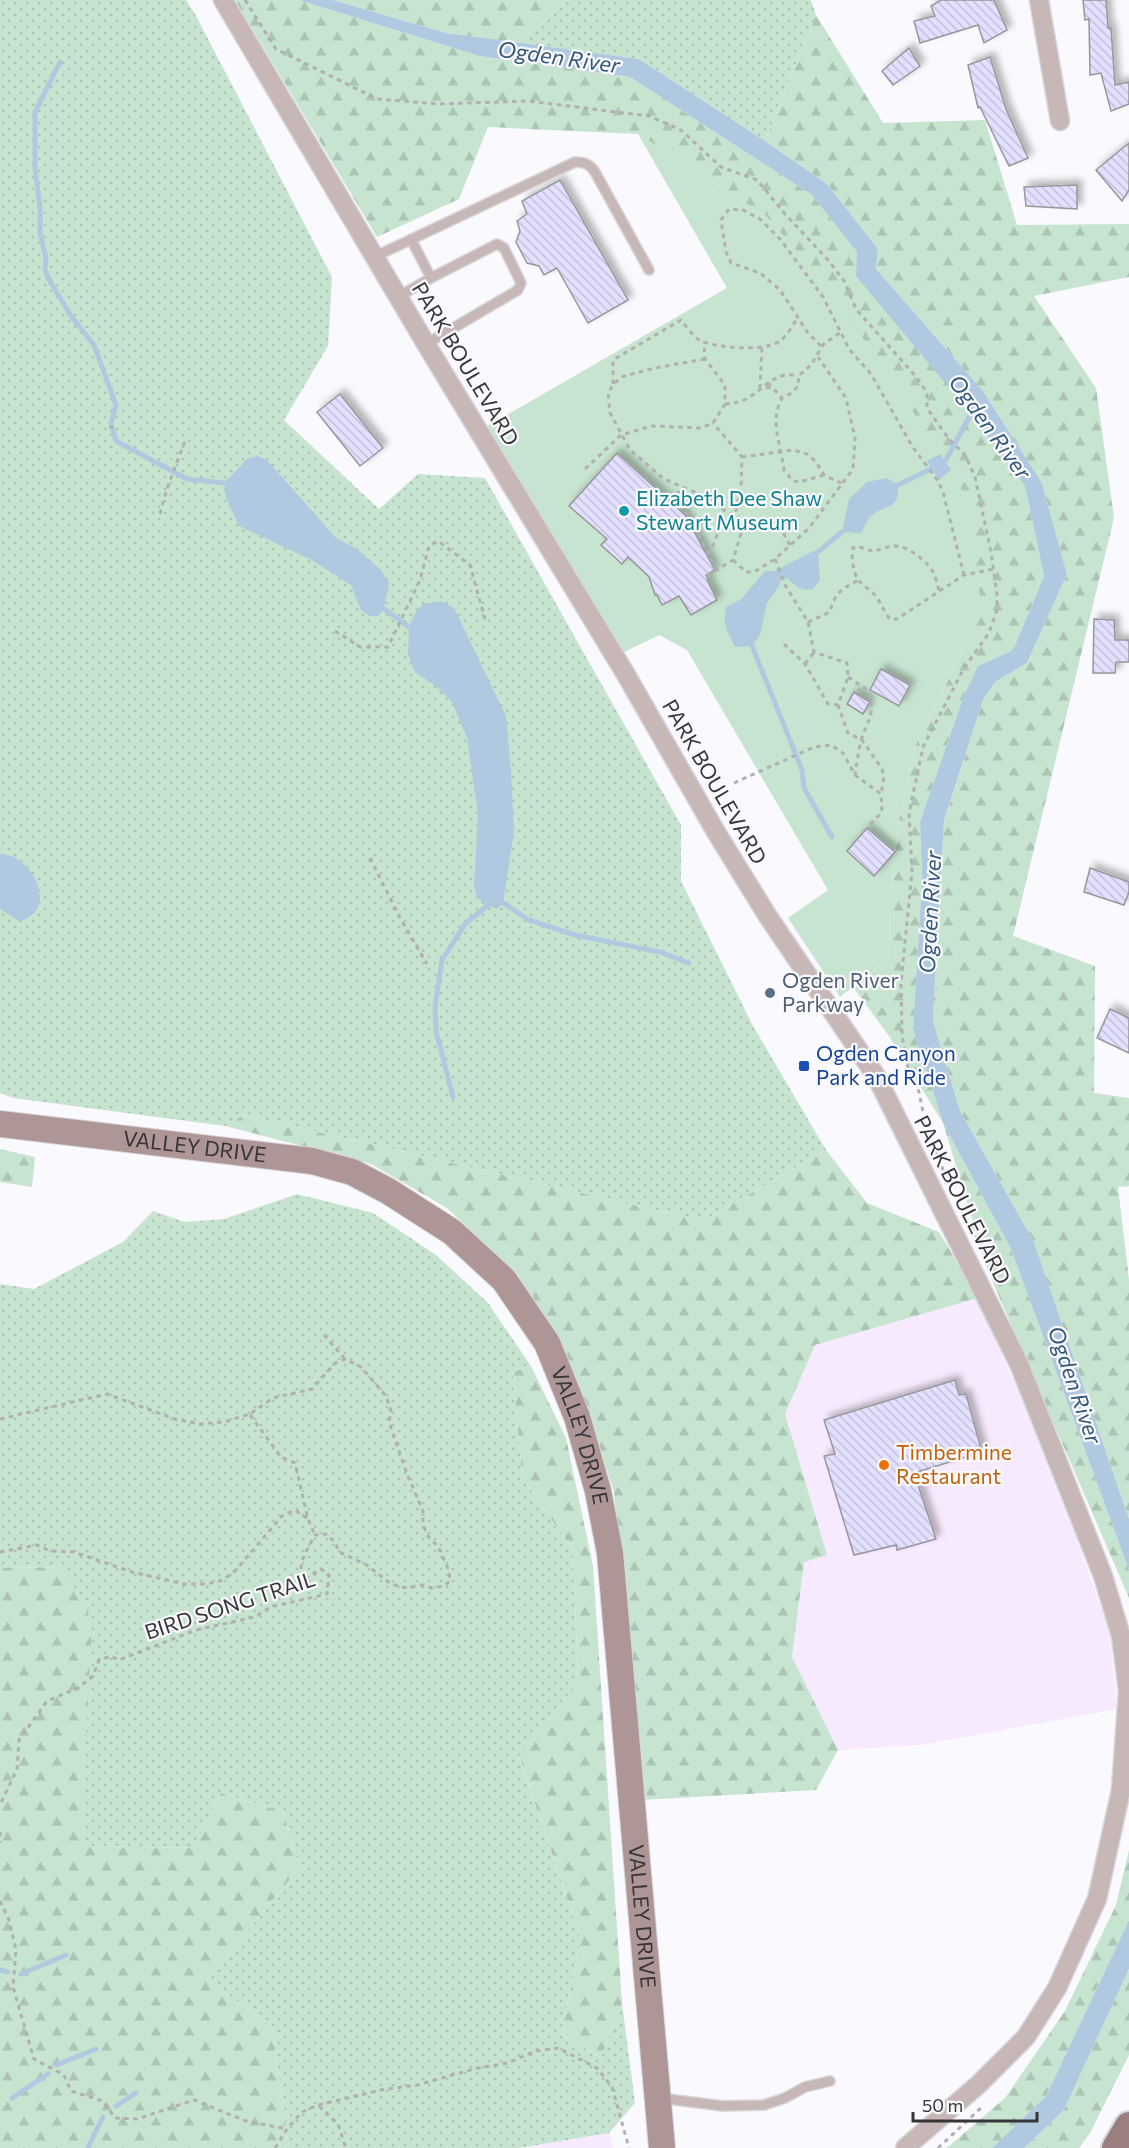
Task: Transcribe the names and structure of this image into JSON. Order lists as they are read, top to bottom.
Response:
{
  "streets": {
    "street": ["PARK BOULEVARD", "VALLEY DRIVE"],
    "path": ["BIRD SONG TRAIL"]
  },
  "water": ["Ogden River"],
  "places": {
    "other": ["Elizabeth Dee Shaw Stewart Museum", "Ogden River Parkway", "Timbermine Restaurant"],
    "transit": ["Ogden Canyon Park and Ride"]
  },
  "scale_bar": "50 m"
}
